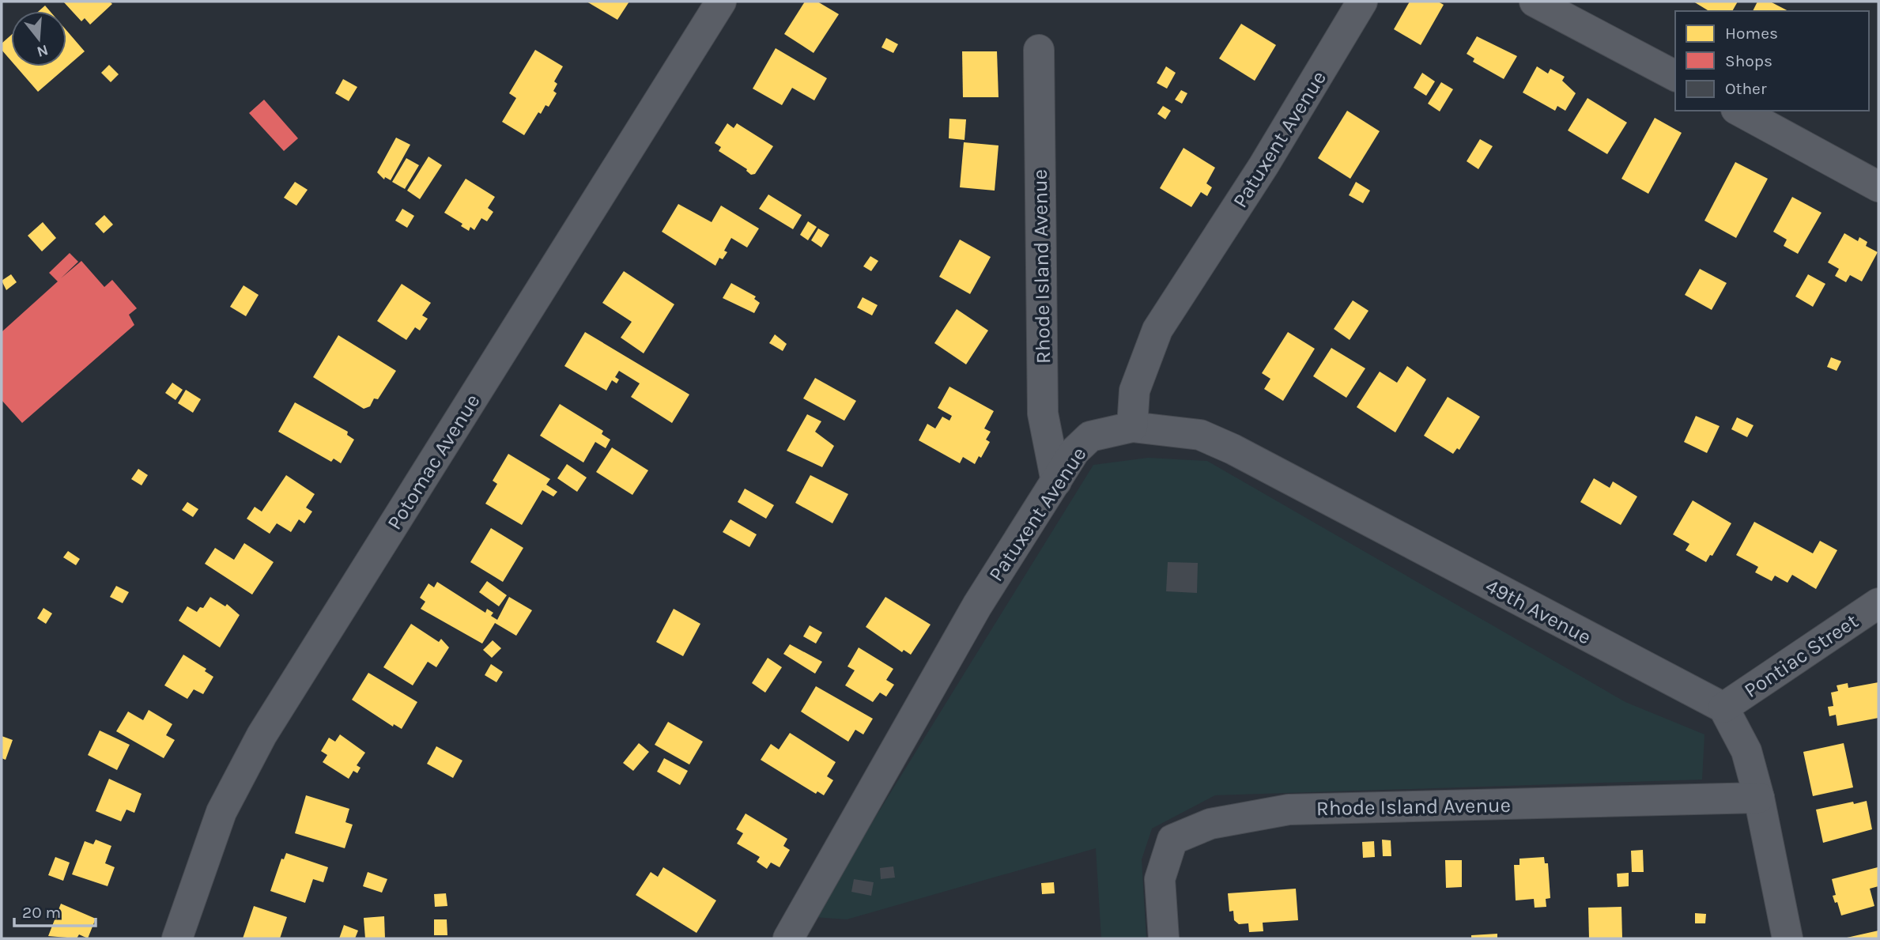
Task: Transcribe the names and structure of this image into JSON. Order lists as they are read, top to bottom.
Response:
{
  "streets": {
    "street": [
      "Patuxent Avenue",
      "Rhode Island Avenue",
      "Potomac Avenue",
      "49th Avenue",
      "Pontiac Street"
    ]
  },
  "crossings": [
    ["Patuxent Avenue", "Rhode Island Avenue"],
    ["Patuxent Avenue", "49th Avenue"],
    ["49th Avenue", "Pontiac Street"]
  ],
  "legend": ["Homes", "Shops", "Other"],
  "scale_bar": "20 m",
  "north": "bottom"
}
